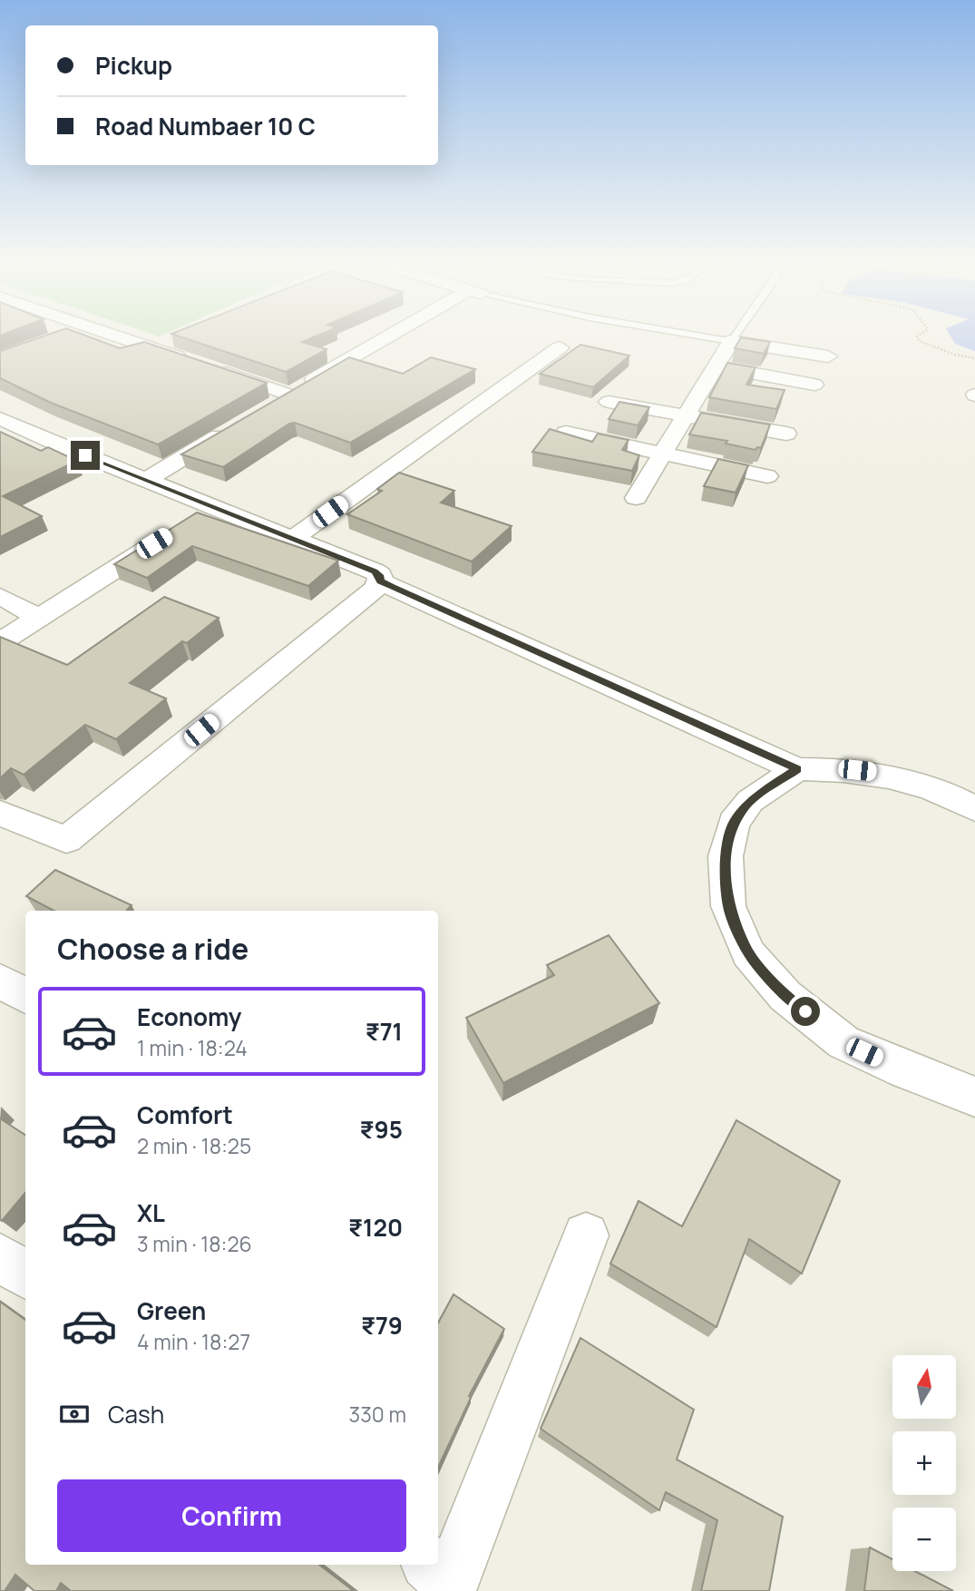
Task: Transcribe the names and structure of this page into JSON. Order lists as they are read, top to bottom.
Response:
{
  "north": "top",
  "page": {
    "banner": ["Pickup", "Road Numbaer 10 C"],
    "heading": "Choose a ride",
    "list": [
      {
        "name": "Economy",
        "note": "1 min · 18:24",
        "value": "₹71"
      },
      {
        "name": "Comfort",
        "note": "2 min · 18:25",
        "value": "₹95"
      },
      {
        "name": "XL",
        "note": "3 min · 18:26",
        "value": "₹120"
      },
      {
        "name": "Green",
        "note": "4 min · 18:27",
        "value": "₹79"
      }
    ],
    "map_buttons": ["+", "−"],
    "pay": ["Cash", "330 m"],
    "buttons": "Confirm"
  }
}
